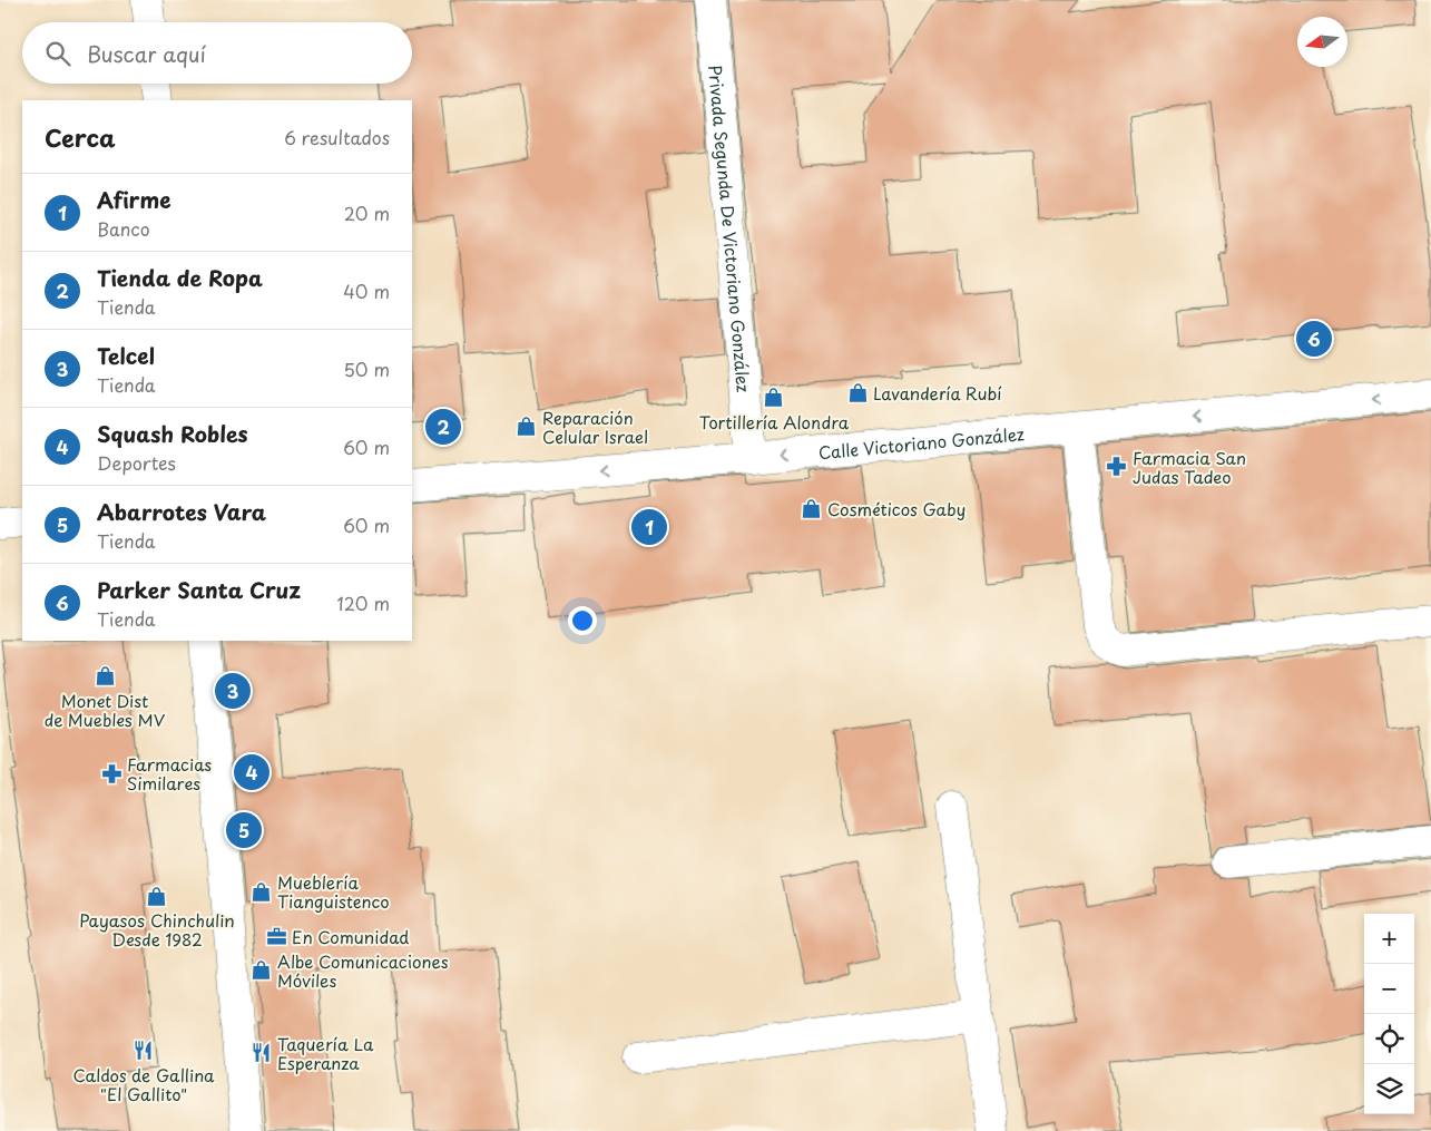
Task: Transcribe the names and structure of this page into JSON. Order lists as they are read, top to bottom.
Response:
{
  "streets": {
    "street": ["Privada Segunda De Victoriano González", "Calle Victoriano González"]
  },
  "crossings": [
    ["Privada Segunda De Victoriano González", "Calle Victoriano González"]
  ],
  "one_way": ["Calle Victoriano González"],
  "places": {
    "shop": [
      "Lavandería Rubí",
      "Tortillería Alondra",
      "Reparación Celular Israel",
      "Cosméticos Gaby",
      "Monet Dist de Muebles MV",
      "Mueblería Tianguistenco",
      "Payasos Chinchulin Desde 1982",
      "Albe Comunicaciones Móviles"
    ],
    "pharmacy": ["Farmacia San Judas Tadeo", "Farmacias Similares"],
    "office": ["En Comunidad"],
    "restaurant": ["Caldos de Gallina \"El Gallito\"", "Taquería La Esperanza"]
  },
  "north": "left",
  "page": {
    "search": "Buscar aquí",
    "heading": ["Cerca", "6 resultados"],
    "list": [
      {
        "mark": "1",
        "name": "Afirme",
        "note": "Banco",
        "value": "20 m"
      },
      {
        "mark": "2",
        "name": "Tienda de Ropa",
        "note": "Tienda",
        "value": "40 m"
      },
      {
        "mark": "3",
        "name": "Telcel",
        "note": "Tienda",
        "value": "50 m"
      },
      {
        "mark": "4",
        "name": "Squash Robles",
        "note": "Deportes",
        "value": "60 m"
      },
      {
        "mark": "5",
        "name": "Abarrotes Vara",
        "note": "Tienda",
        "value": "60 m"
      },
      {
        "mark": "6",
        "name": "Parker Santa Cruz",
        "note": "Tienda",
        "value": "120 m"
      }
    ],
    "pins": [
      "6",
      "2",
      "1",
      "3",
      "4",
      "5"
    ],
    "map_buttons": ["+", "−"]
  }
}
